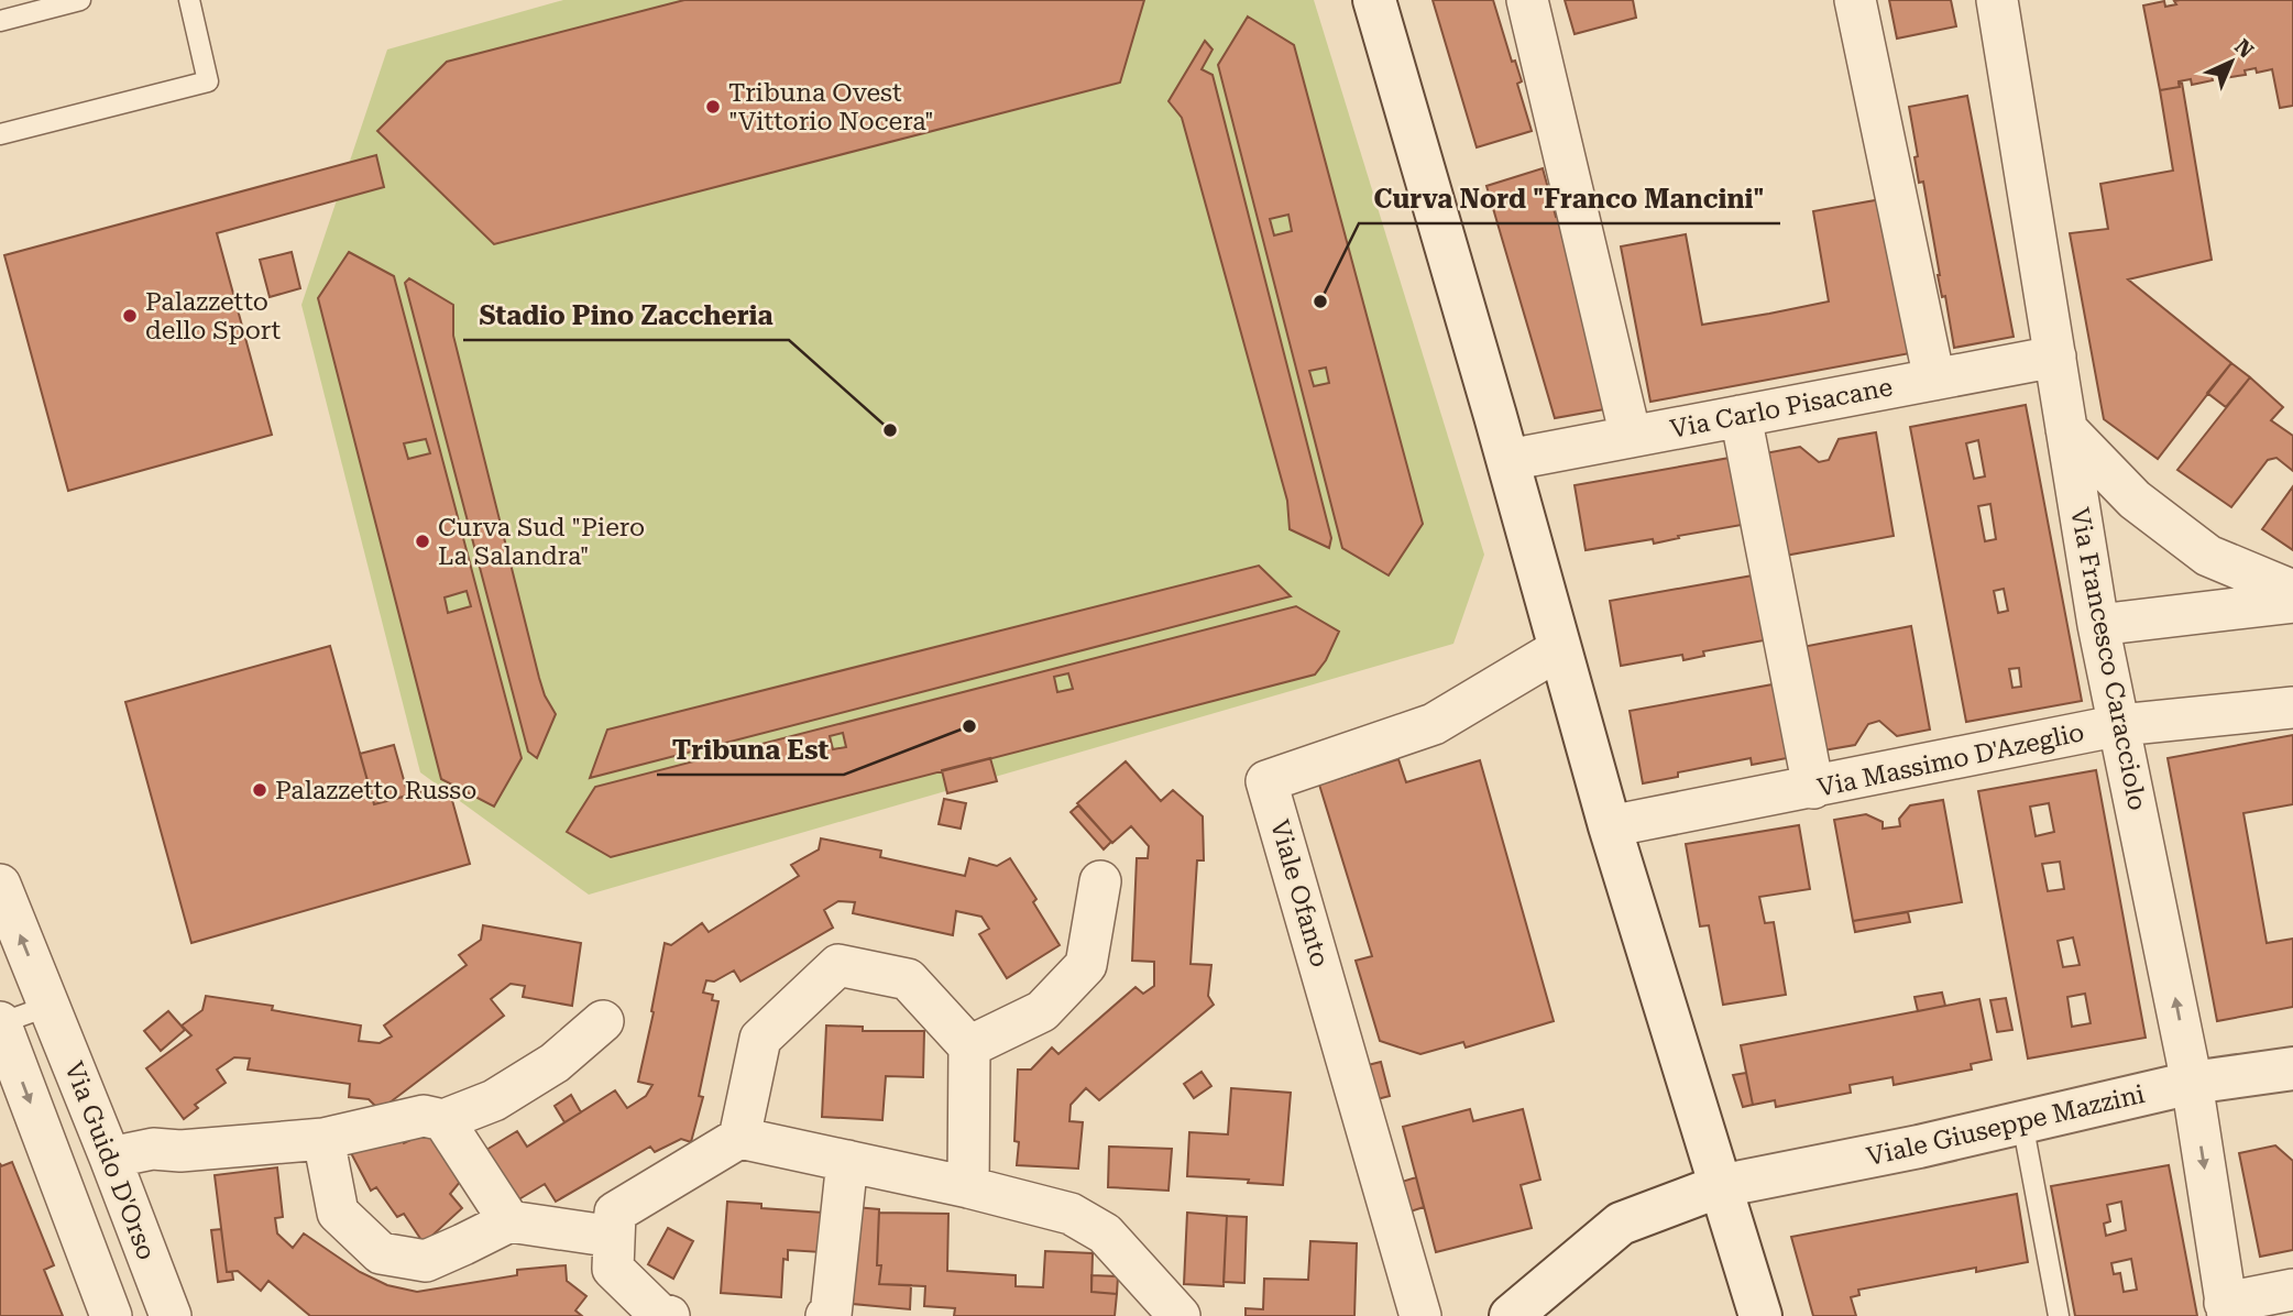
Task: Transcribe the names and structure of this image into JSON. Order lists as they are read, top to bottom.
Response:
{
  "streets": {
    "main road": ["Viale Giuseppe Mazzini"],
    "street": [
      "Via Carlo Pisacane",
      "Via Francesco Caracciolo",
      "Via Massimo D'Azeglio",
      "Viale Ofanto",
      "Via Guido D'Orso"
    ]
  },
  "crossings": [
    ["Via Carlo Pisacane", "Via Francesco Caracciolo"],
    ["Via Francesco Caracciolo", "Via Massimo D'Azeglio"],
    ["Via Francesco Caracciolo", "Viale Giuseppe Mazzini"]
  ],
  "places": [
    "Tribuna Ovest \"Vittorio Nocera\"",
    "Curva Nord \"Franco Mancini\"",
    "Palazzetto dello Sport",
    "Stadio Pino Zaccheria",
    "Curva Sud \"Piero La Salandra\"",
    "Tribuna Est",
    "Palazzetto Russo"
  ],
  "north": "top right"
}
